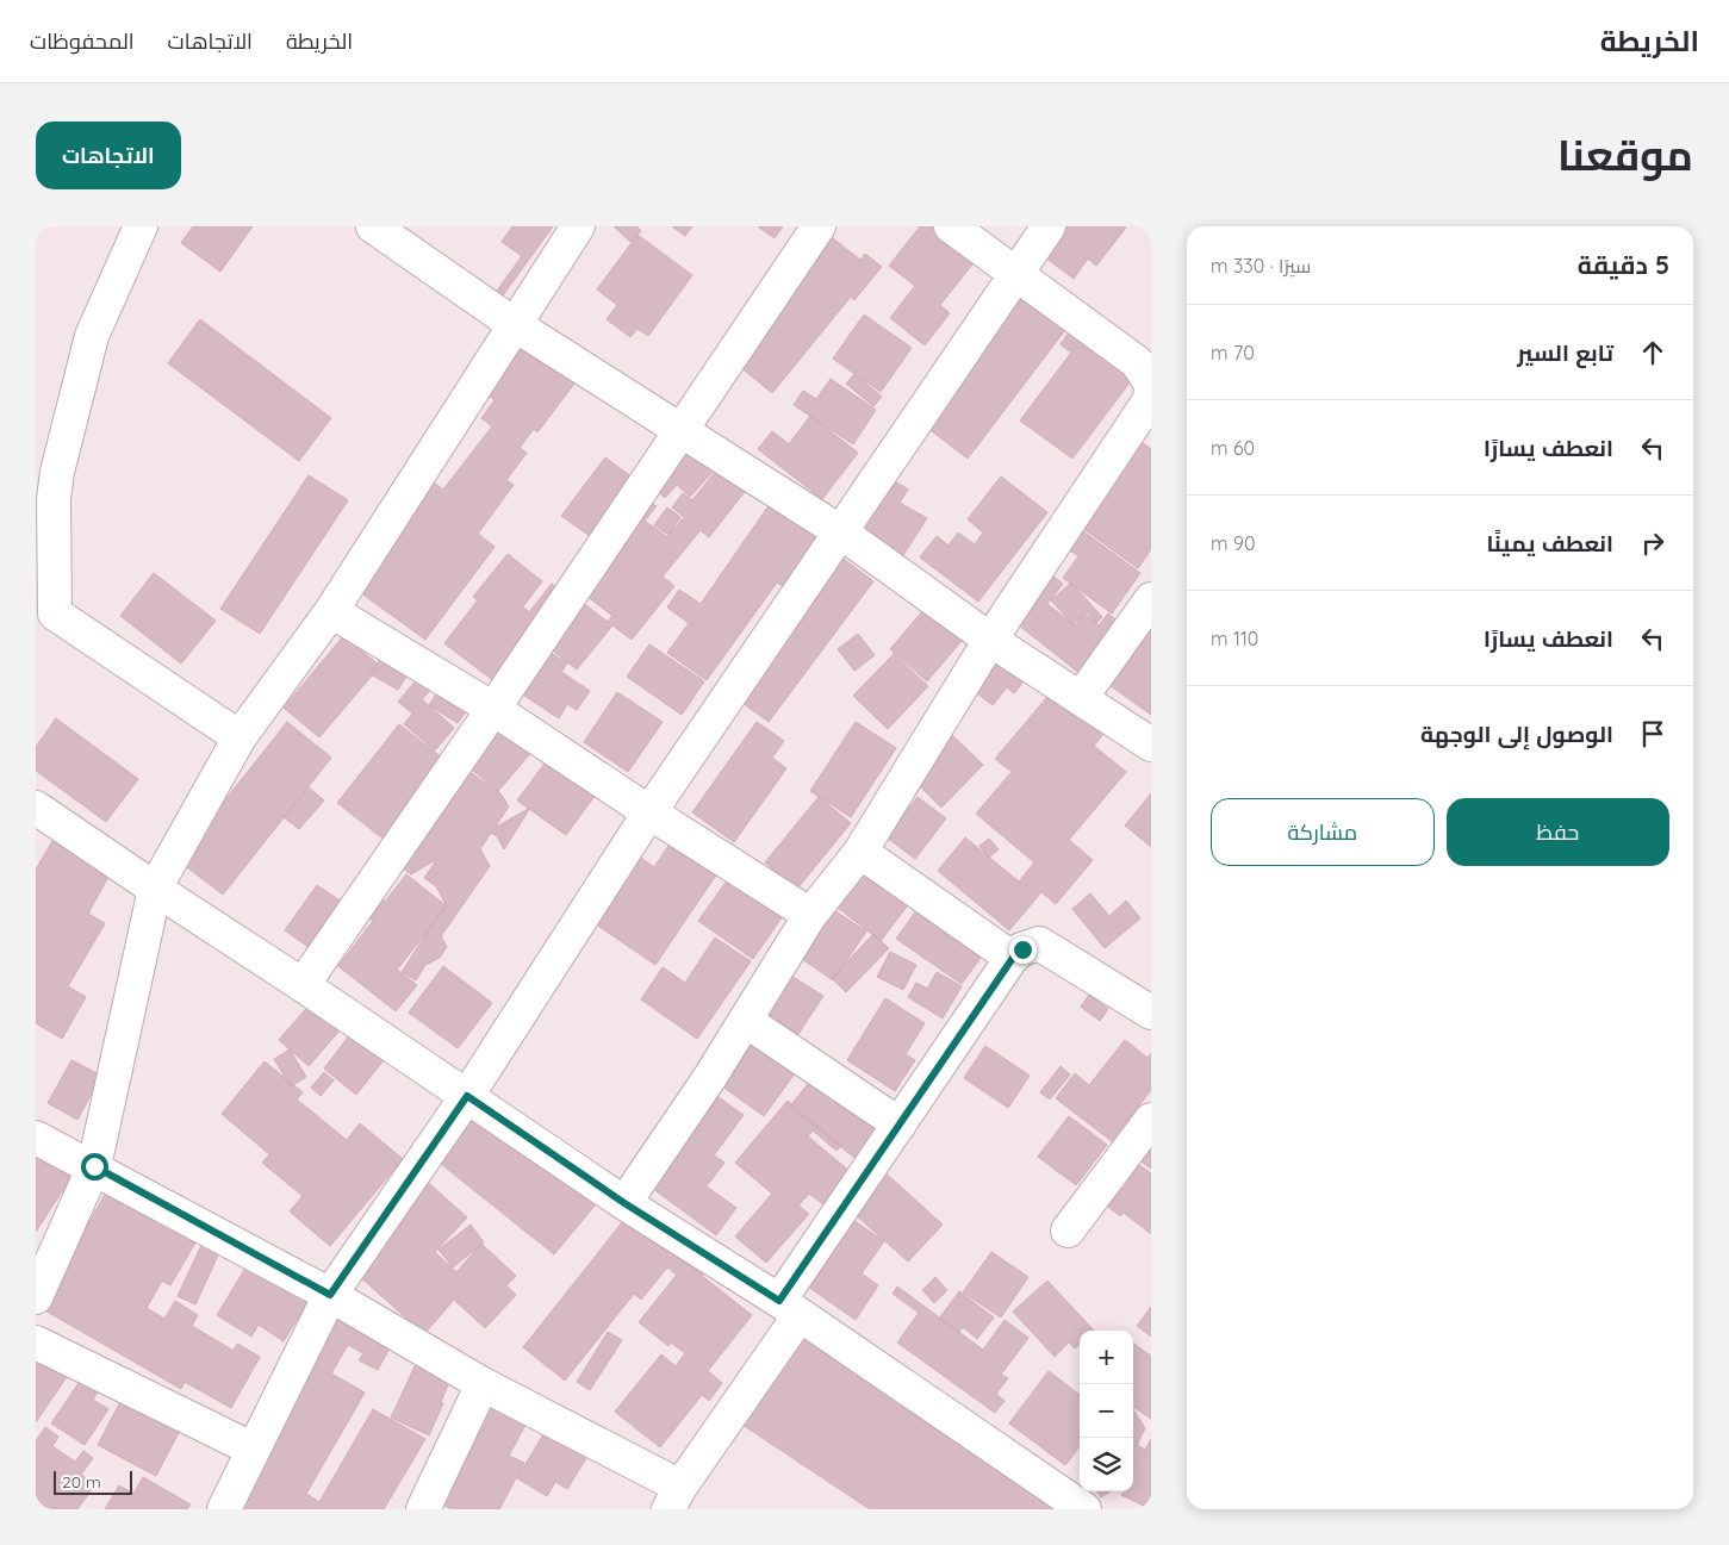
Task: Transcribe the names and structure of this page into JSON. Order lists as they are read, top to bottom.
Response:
{
  "scale_bar": "20 m",
  "page": {
    "header": "الخريطة",
    "nav": ["الخريطة", "الاتجاهات", "المحفوظات"],
    "title": "موقعنا",
    "buttons": [
      "الاتجاهات",
      ["حفظ", "مشاركة"]
    ],
    "heading": ["5 دقيقة", "سيرًا · 330 m"],
    "list": [
      ["تابع السير", "70 m"],
      ["انعطف يسارًا", "60 m"],
      ["انعطف يمينًا", "90 m"],
      ["انعطف يسارًا", "110 m"],
      "الوصول إلى الوجهة"
    ],
    "map_buttons": ["+", "−"],
    "scale": "20 m"
  }
}
